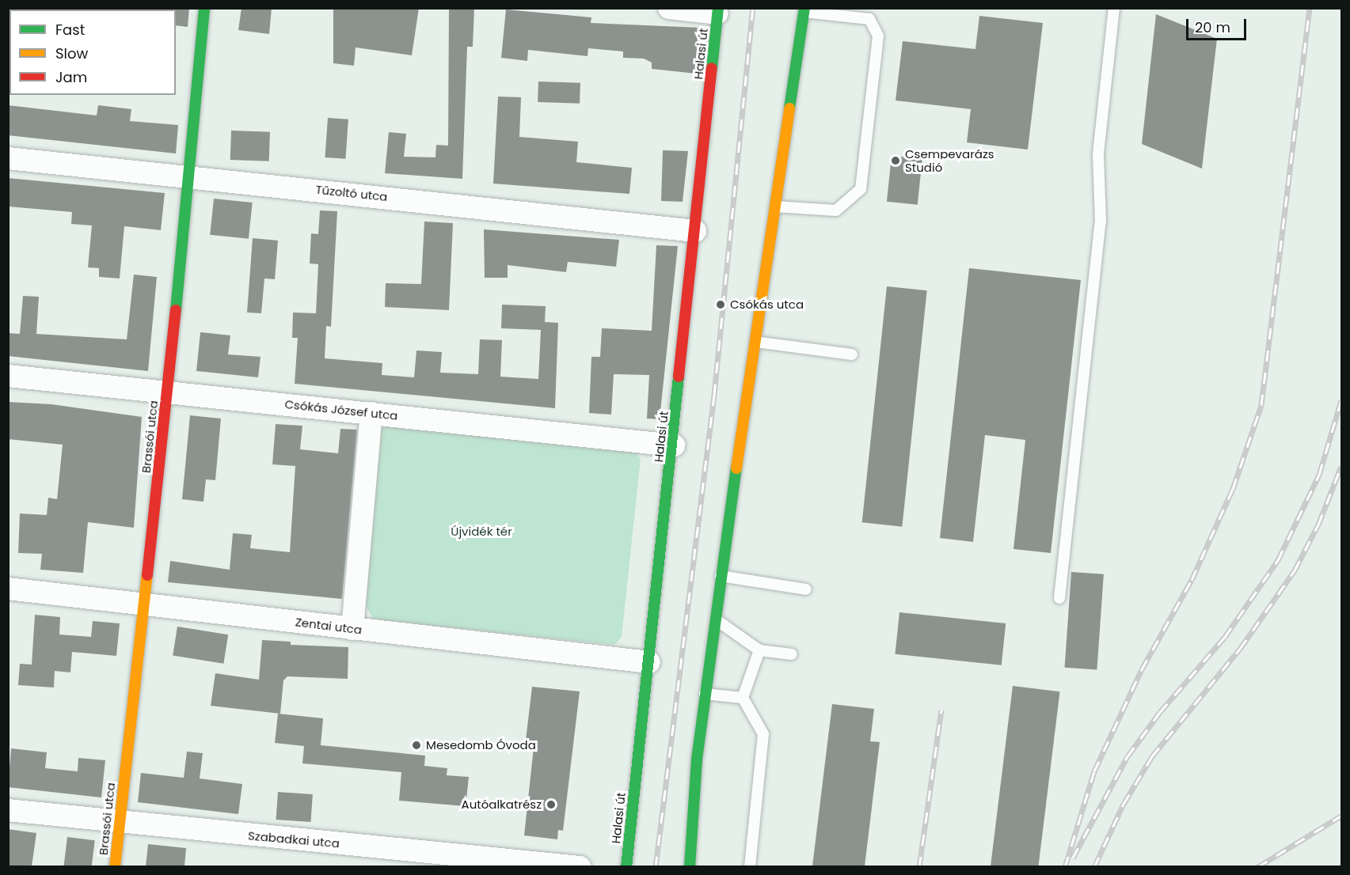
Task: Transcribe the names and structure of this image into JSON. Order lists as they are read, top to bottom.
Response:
{
  "streets": {
    "street": [
      "Halasi út",
      "Tűzoltó utca",
      "Csókás József utca",
      "Brassói utca",
      "Zentai utca",
      "Szabadkai utca"
    ]
  },
  "crossings": [
    ["Halasi út", "Tűzoltó utca"],
    ["Halasi út", "Csókás József utca"],
    ["Halasi út", "Zentai utca"],
    ["Tűzoltó utca", "Brassói utca"],
    ["Csókás József utca", "Brassói utca"],
    ["Brassói utca", "Zentai utca"],
    ["Brassói utca", "Szabadkai utca"]
  ],
  "parks": ["Újvidék tér"],
  "places": [
    "Csempevarázs Studió",
    "Csókás utca",
    "Mesedomb Óvoda",
    "Autóalkatrész"
  ],
  "legend": ["Fast", "Slow", "Jam"],
  "scale_bar": "20 m"
}
